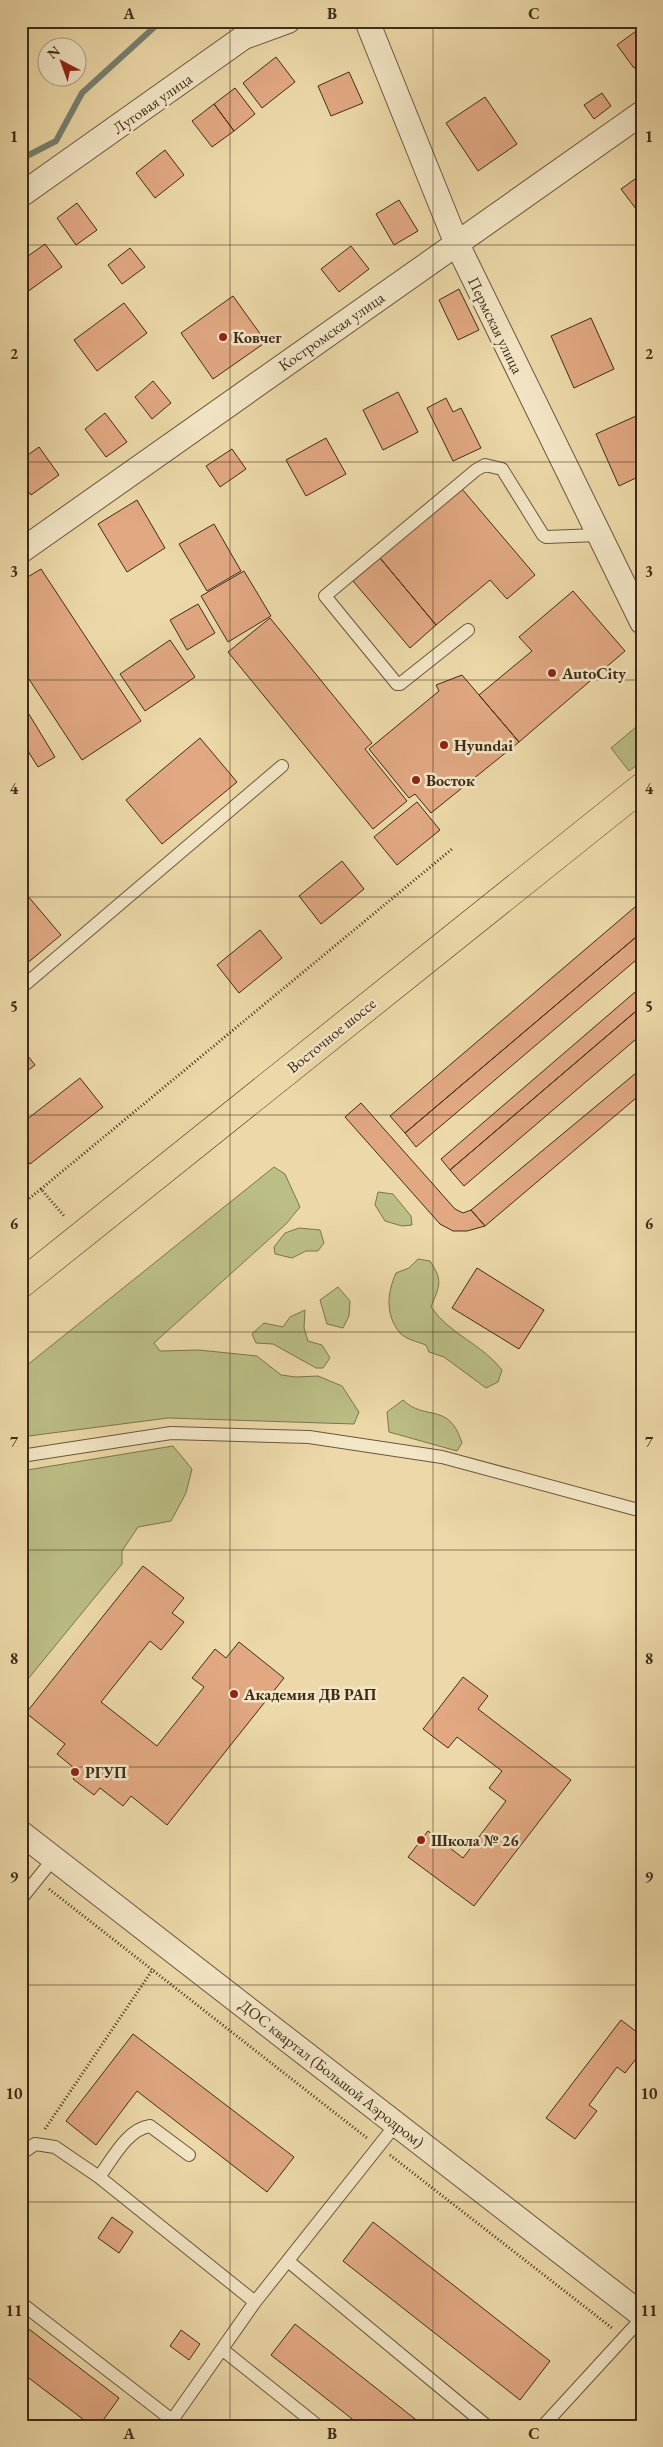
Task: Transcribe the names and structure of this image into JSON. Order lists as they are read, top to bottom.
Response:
{
  "streets": {
    "main road": ["Восточное шоссе"],
    "street": [
      "Луговая улица",
      "Пермская улица",
      "Костромская улица",
      "ДОС квартал (Большой Аэродром)"
    ]
  },
  "crossings": [
    ["Пермская улица", "Костромская улица"]
  ],
  "places": [
    "Ковчег",
    "AutoCity",
    "Hyundai",
    "Восток",
    "Академия ДВ РАП",
    "РГУП",
    "Школа № 26"
  ],
  "north": "top left",
  "grid": {
    "columns": ["A", "B", "C"],
    "rows": [
      "1",
      "2",
      "3",
      "4",
      "5",
      "6",
      "7",
      "8",
      "9",
      "10",
      "11"
    ]
  }
}
